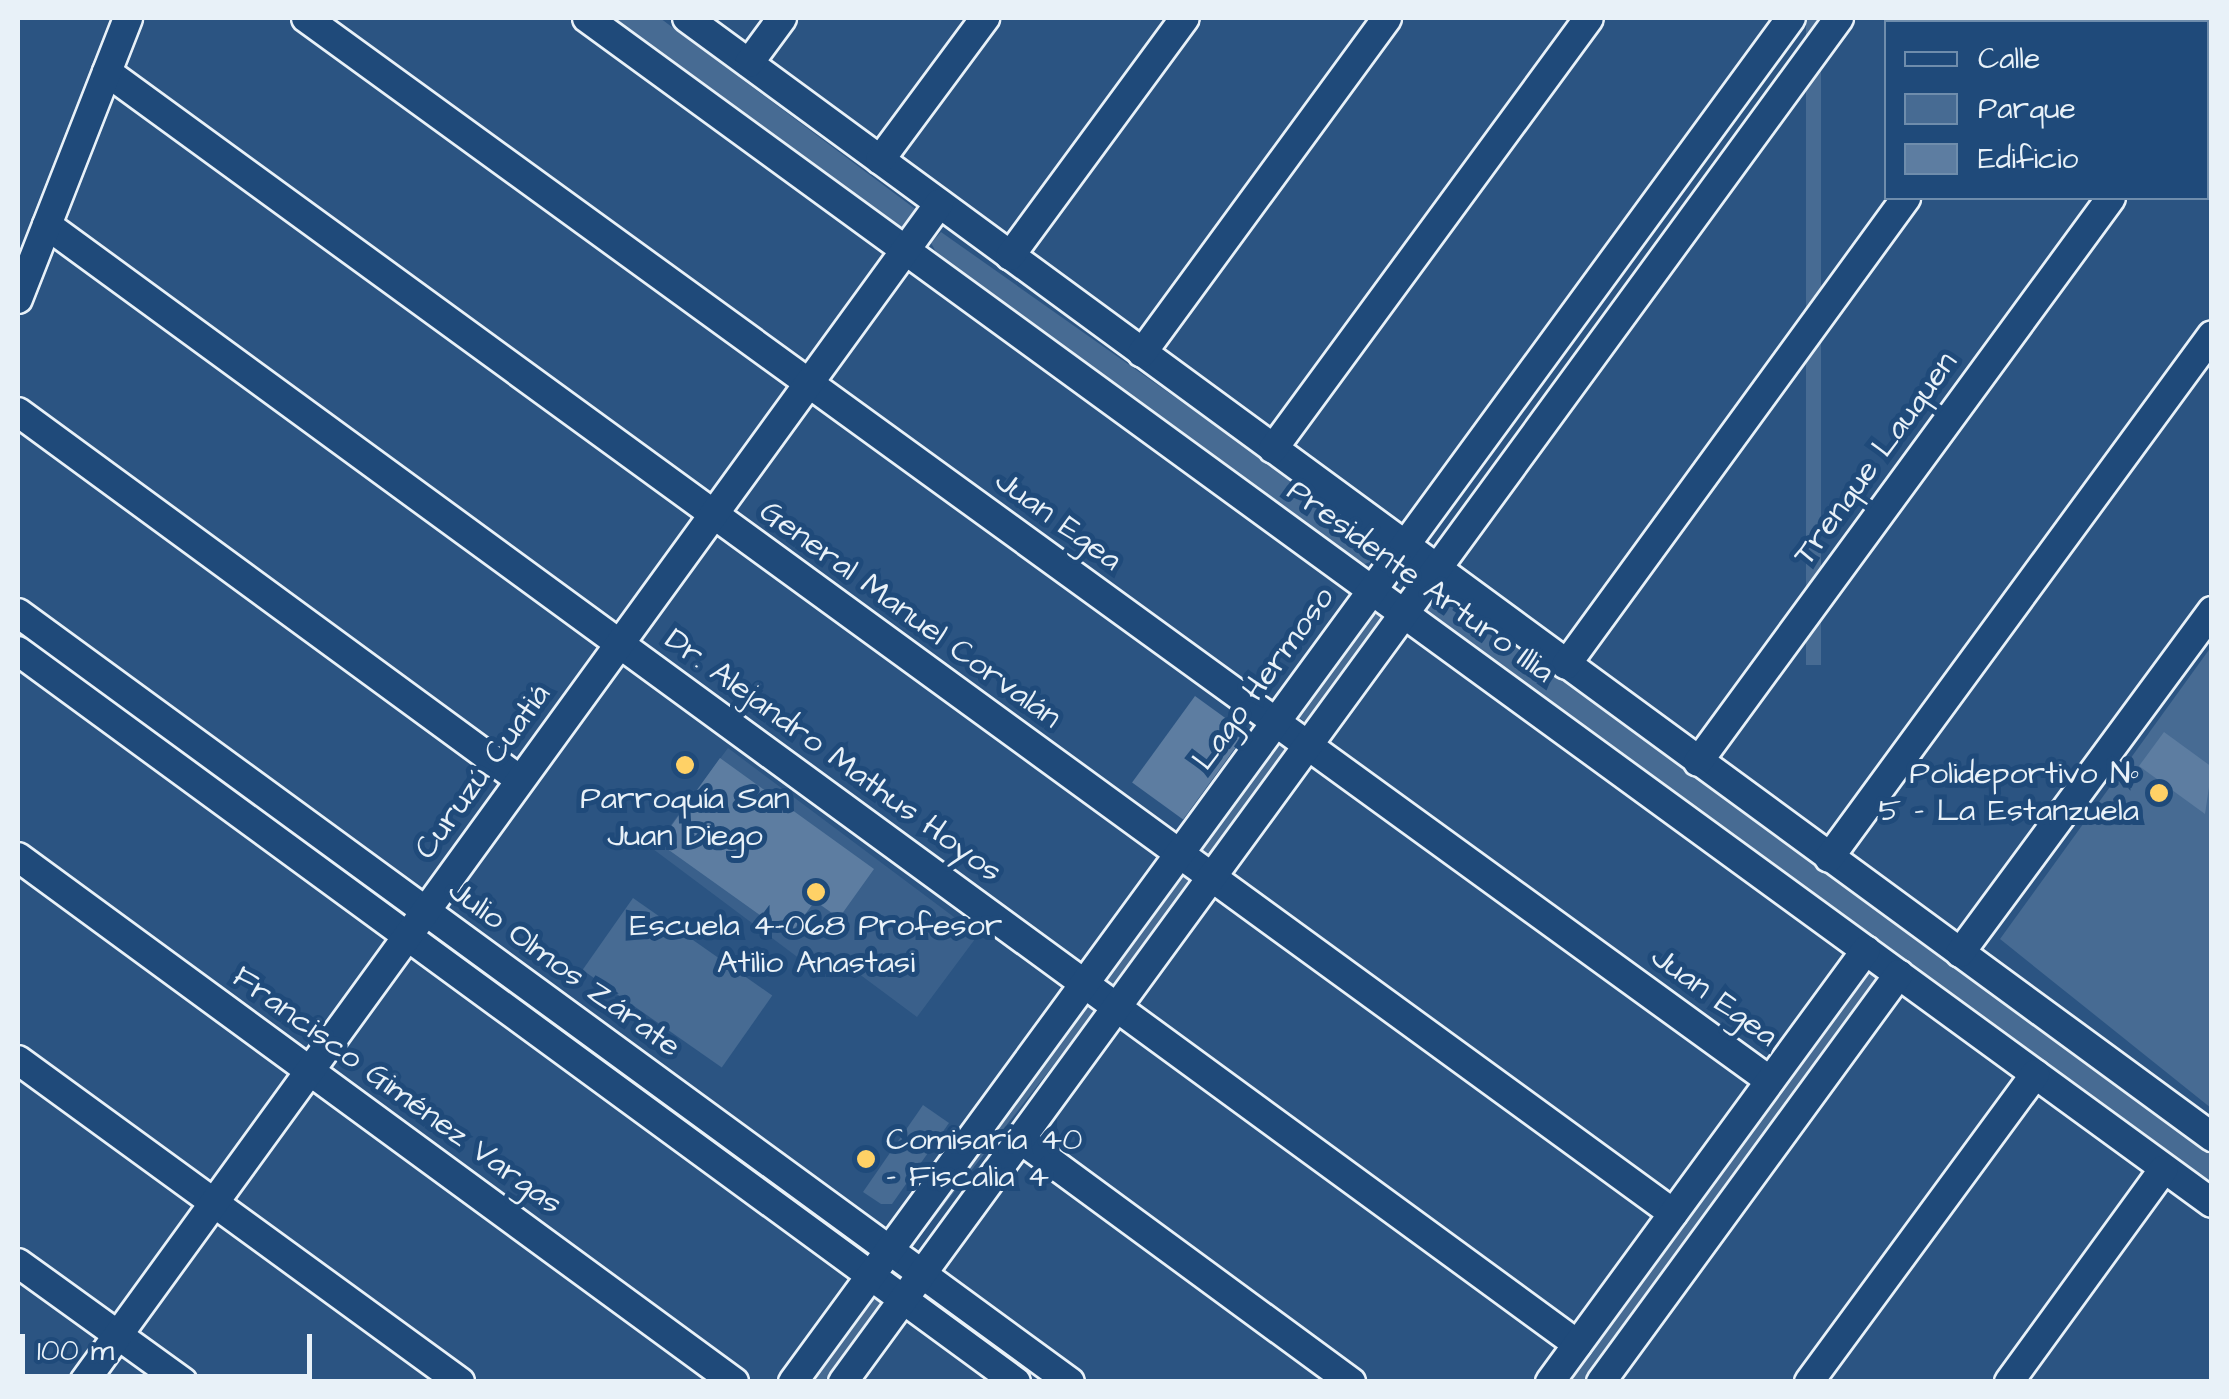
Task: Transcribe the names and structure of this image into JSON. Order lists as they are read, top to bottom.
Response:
{
  "streets": {
    "street": [
      "Trenque Lauquen",
      "Juan Egea",
      "Presidente Arturo Illia",
      "General Manuel Corvalán",
      "Lago Hermoso",
      "Dr. Alejandro Mathus Hoyos",
      "Curuzú Cuatiá",
      "Julio Olmos Zárate",
      "Francisco Giménez Vargas"
    ]
  },
  "crossings": [
    ["Trenque Lauquen", "Presidente Arturo Illia"],
    ["Juan Egea", "Lago Hermoso"],
    ["Juan Egea", "Curuzú Cuatiá"],
    ["Presidente Arturo Illia", "Lago Hermoso"],
    ["Presidente Arturo Illia", "Curuzú Cuatiá"],
    ["General Manuel Corvalán", "Lago Hermoso"],
    ["General Manuel Corvalán", "Curuzú Cuatiá"],
    ["Lago Hermoso", "Dr. Alejandro Mathus Hoyos"],
    ["Lago Hermoso", "Julio Olmos Zárate"],
    ["Dr. Alejandro Mathus Hoyos", "Curuzú Cuatiá"],
    ["Curuzú Cuatiá", "Julio Olmos Zárate"],
    ["Curuzú Cuatiá", "Francisco Giménez Vargas"]
  ],
  "places": [
    "Parroquía San Juan Diego",
    "Polideportivo Nº 5 - La Estanzuela",
    "Escuela 4-068 Profesor Atilio Anastasi",
    "Comisaría 40 - Fiscalia 4"
  ],
  "legend": ["Calle", "Parque", "Edificio"],
  "scale_bar": "100 m"
}
